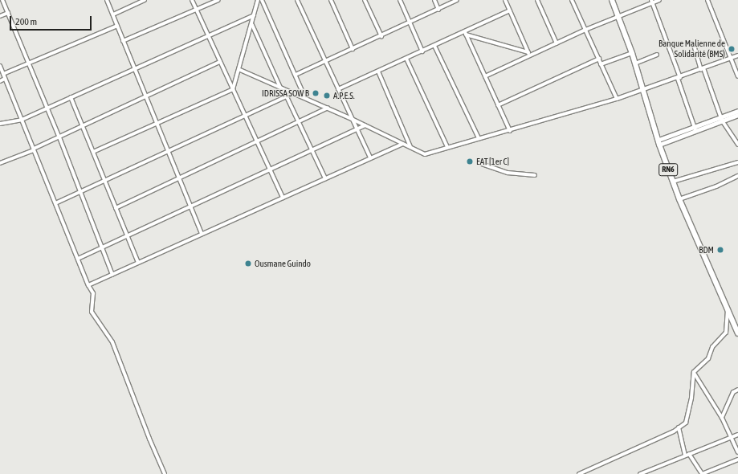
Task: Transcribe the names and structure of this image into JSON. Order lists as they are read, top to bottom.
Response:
{
  "streets": {
    "main road": ["RN6"]
  },
  "places": [
    "Banque Malienne de Solidarité (BMS)",
    "IDRISSA SOW B",
    "A.P.E.S.",
    "EAT [1er C]",
    "BDM",
    "Ousmane Guindo"
  ],
  "scale_bar": "200 m"
}
